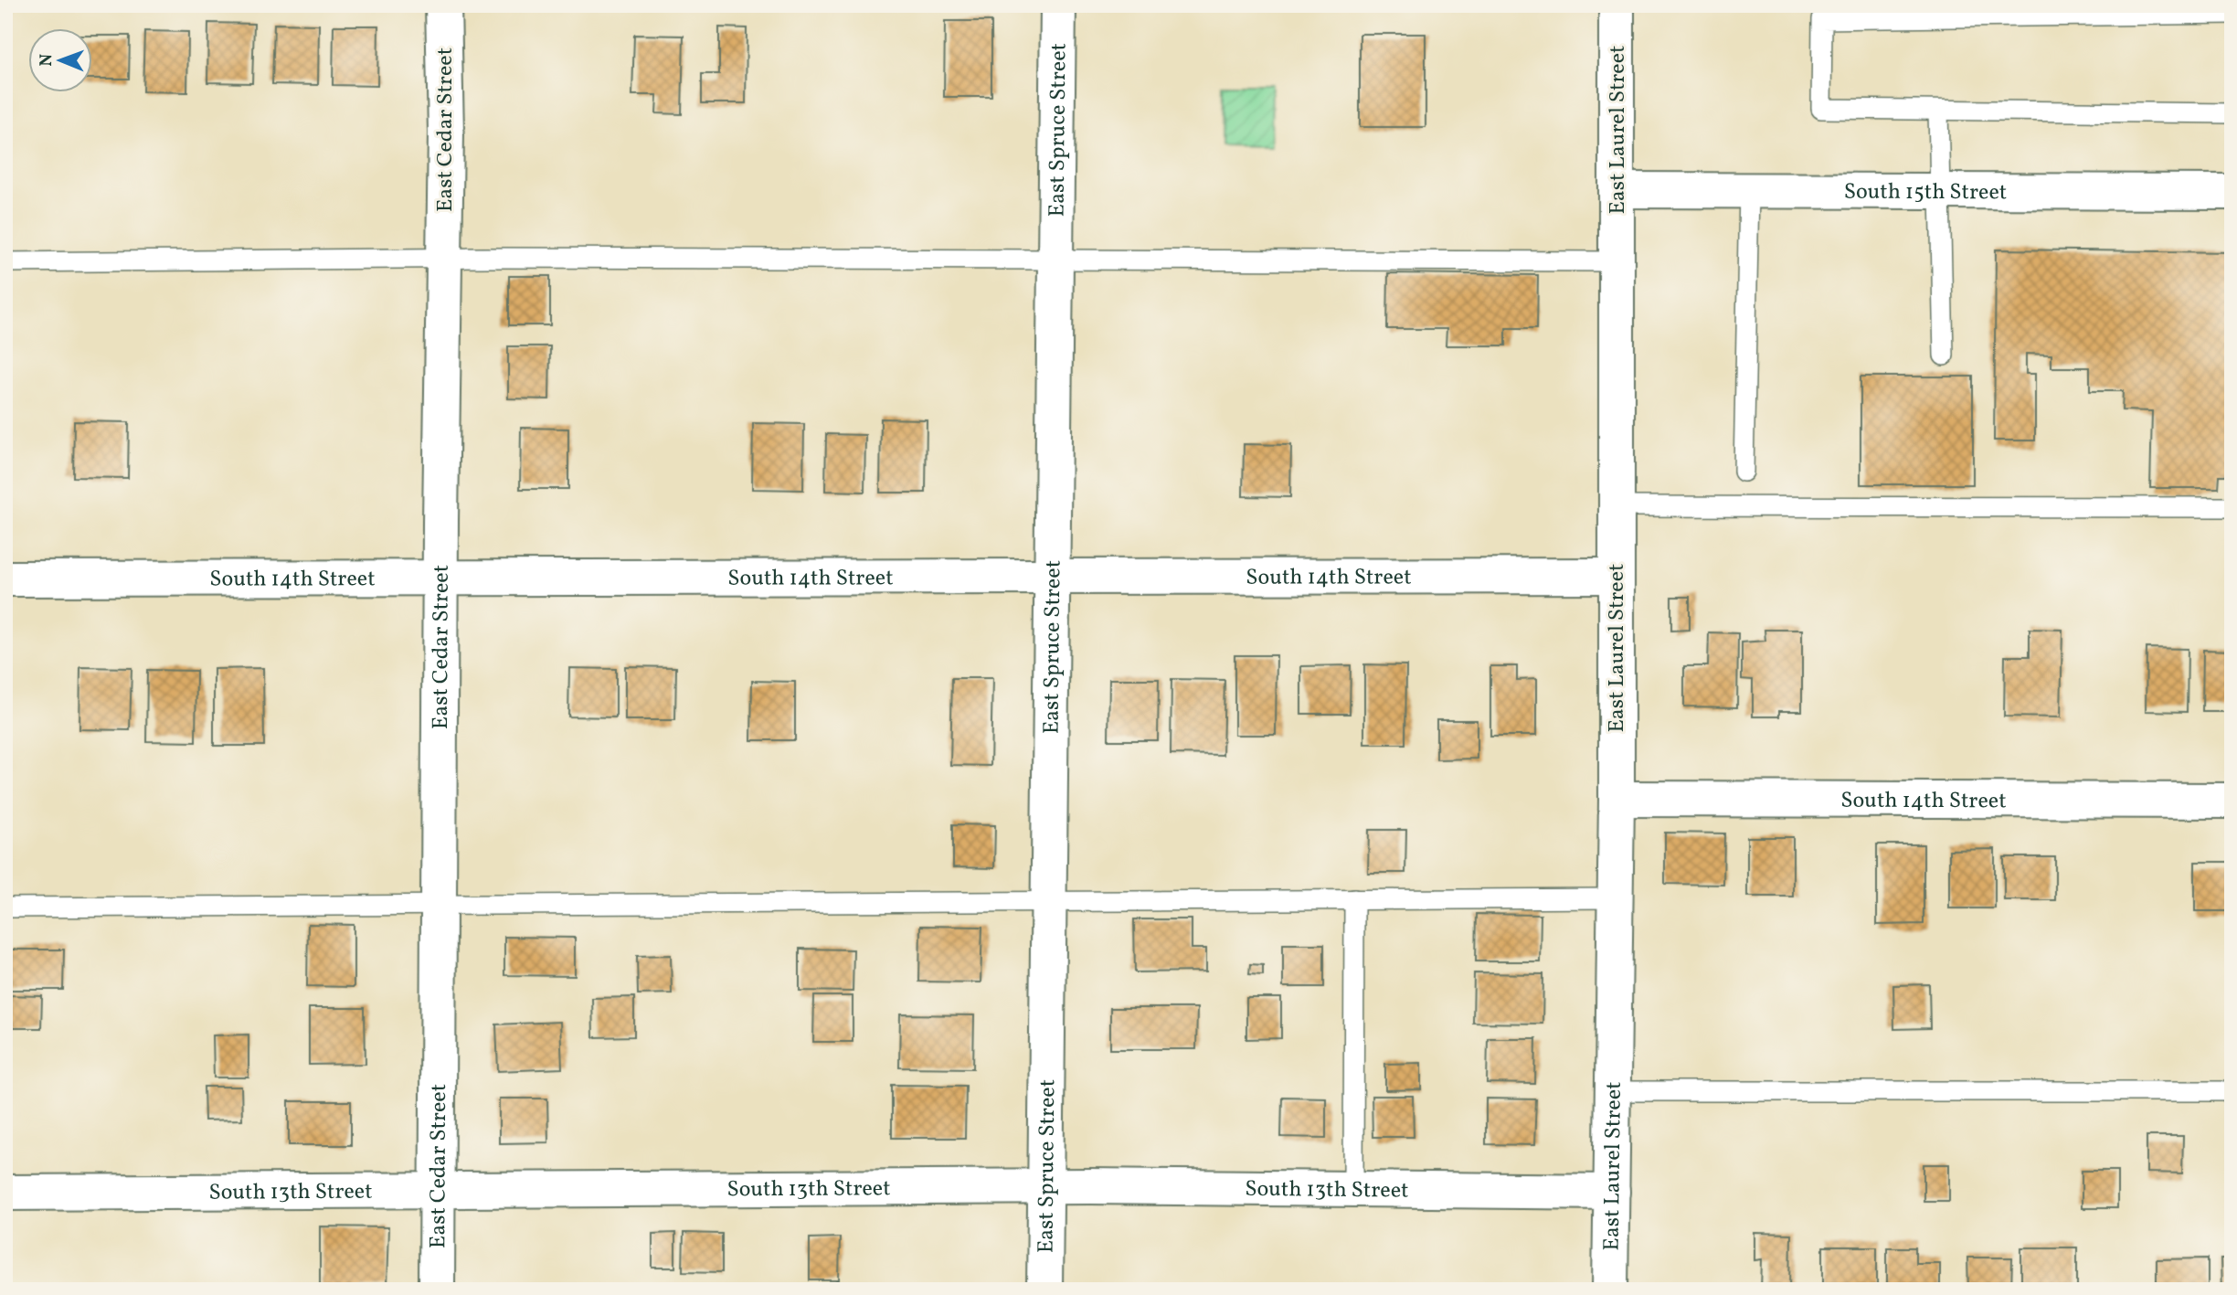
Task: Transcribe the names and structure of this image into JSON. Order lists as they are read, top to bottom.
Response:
{
  "streets": {
    "street": [
      "East Cedar Street",
      "East Spruce Street",
      "East Laurel Street",
      "South 15th Street",
      "South 14th Street",
      "South 13th Street"
    ]
  },
  "crossings": [
    ["East Cedar Street", "South 14th Street"],
    ["East Cedar Street", "South 13th Street"],
    ["East Spruce Street", "South 14th Street"],
    ["East Spruce Street", "South 13th Street"],
    ["East Laurel Street", "South 15th Street"],
    ["East Laurel Street", "South 14th Street"],
    ["East Laurel Street", "South 13th Street"]
  ],
  "north": "left"
}
